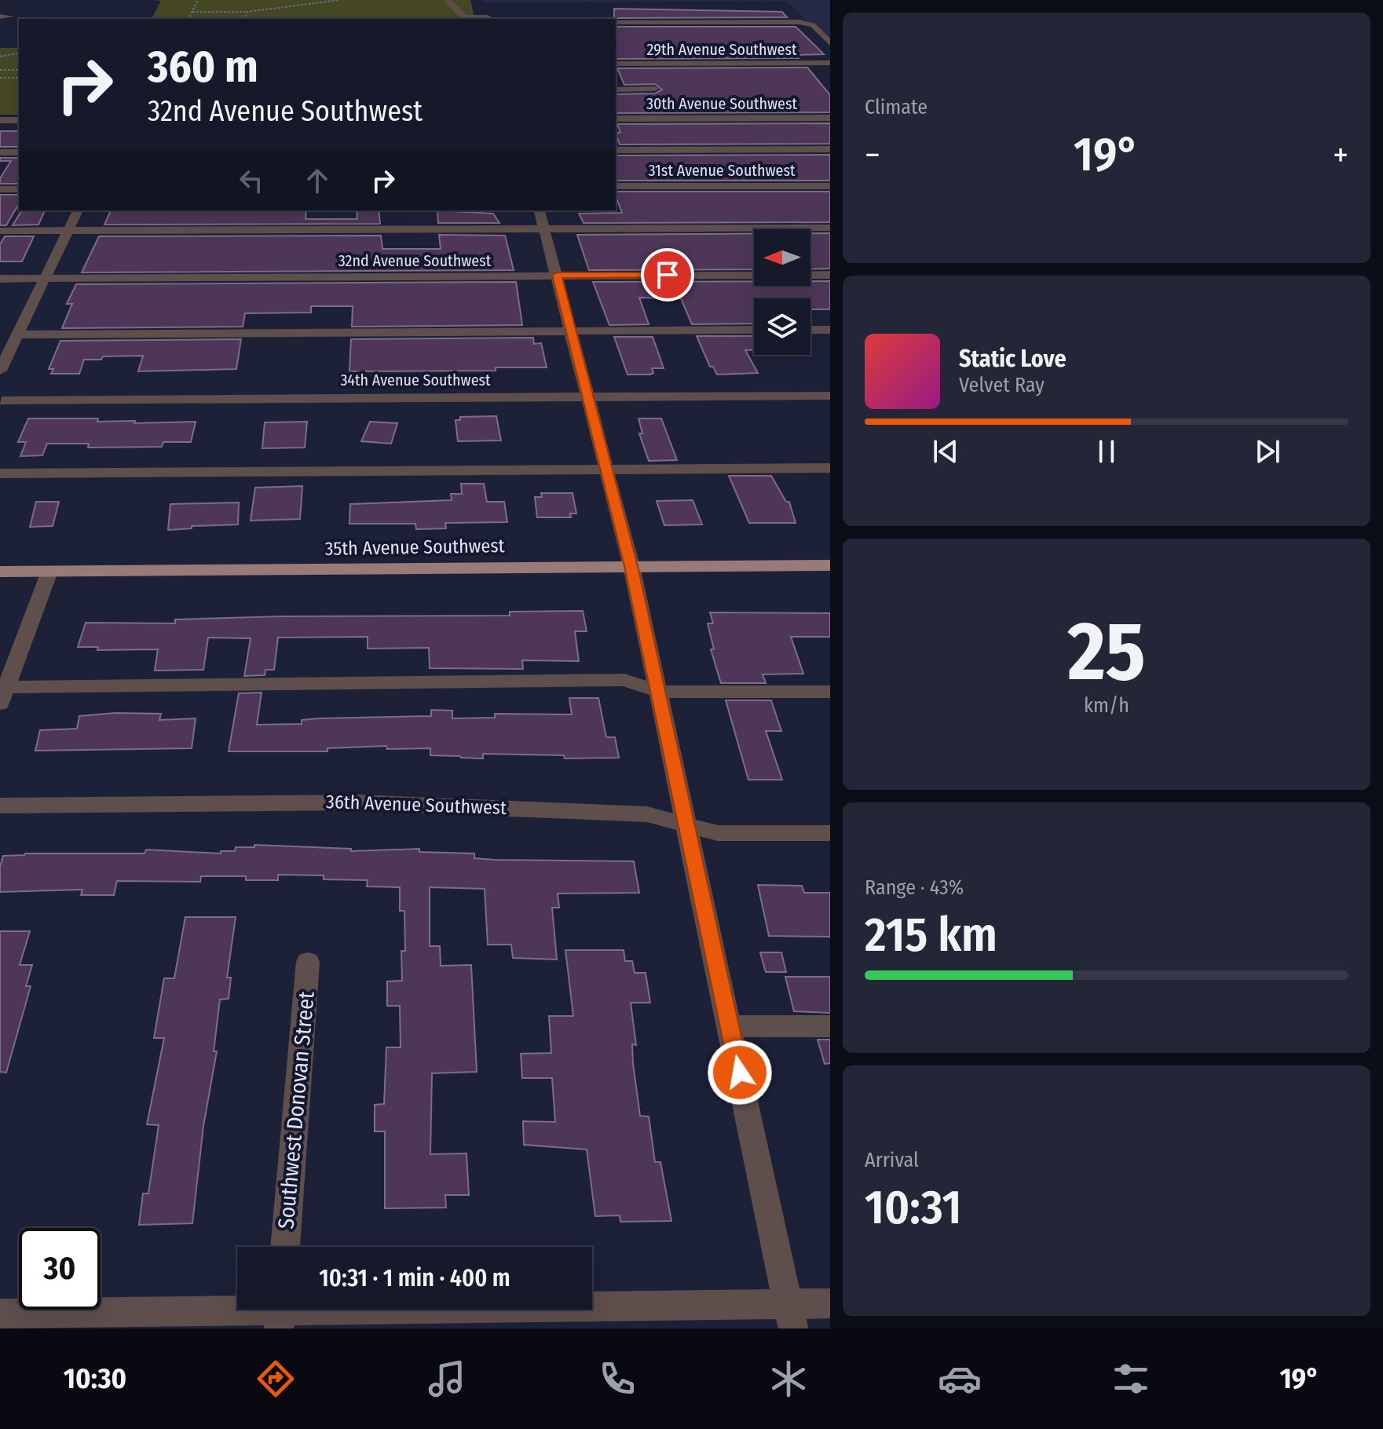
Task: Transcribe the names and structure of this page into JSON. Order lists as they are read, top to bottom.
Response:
{
  "streets": {
    "main road": ["35th Avenue Southwest"],
    "street": [
      "29th Avenue Southwest",
      "30th Avenue Southwest",
      "31st Avenue Southwest",
      "32nd Avenue Southwest",
      "34th Avenue Southwest",
      "36th Avenue Southwest",
      "Southwest Donovan Street"
    ]
  },
  "north": "left",
  "page": {
    "tile": [
      "Climate",
      ["25", "km/h"],
      ["Range · 43%", "215 km"],
      ["Arrival", "10:31"]
    ],
    "turn": ["360 m", "32nd Avenue Southwest"],
    "heat": ["−", "19°", "+"],
    "song": ["Static Love", "Velvet Ray"],
    "limit": "30",
    "trip": "10:31 · 1 min · 400 m",
    "tabs": ["10:30", "19°"]
  }
}
